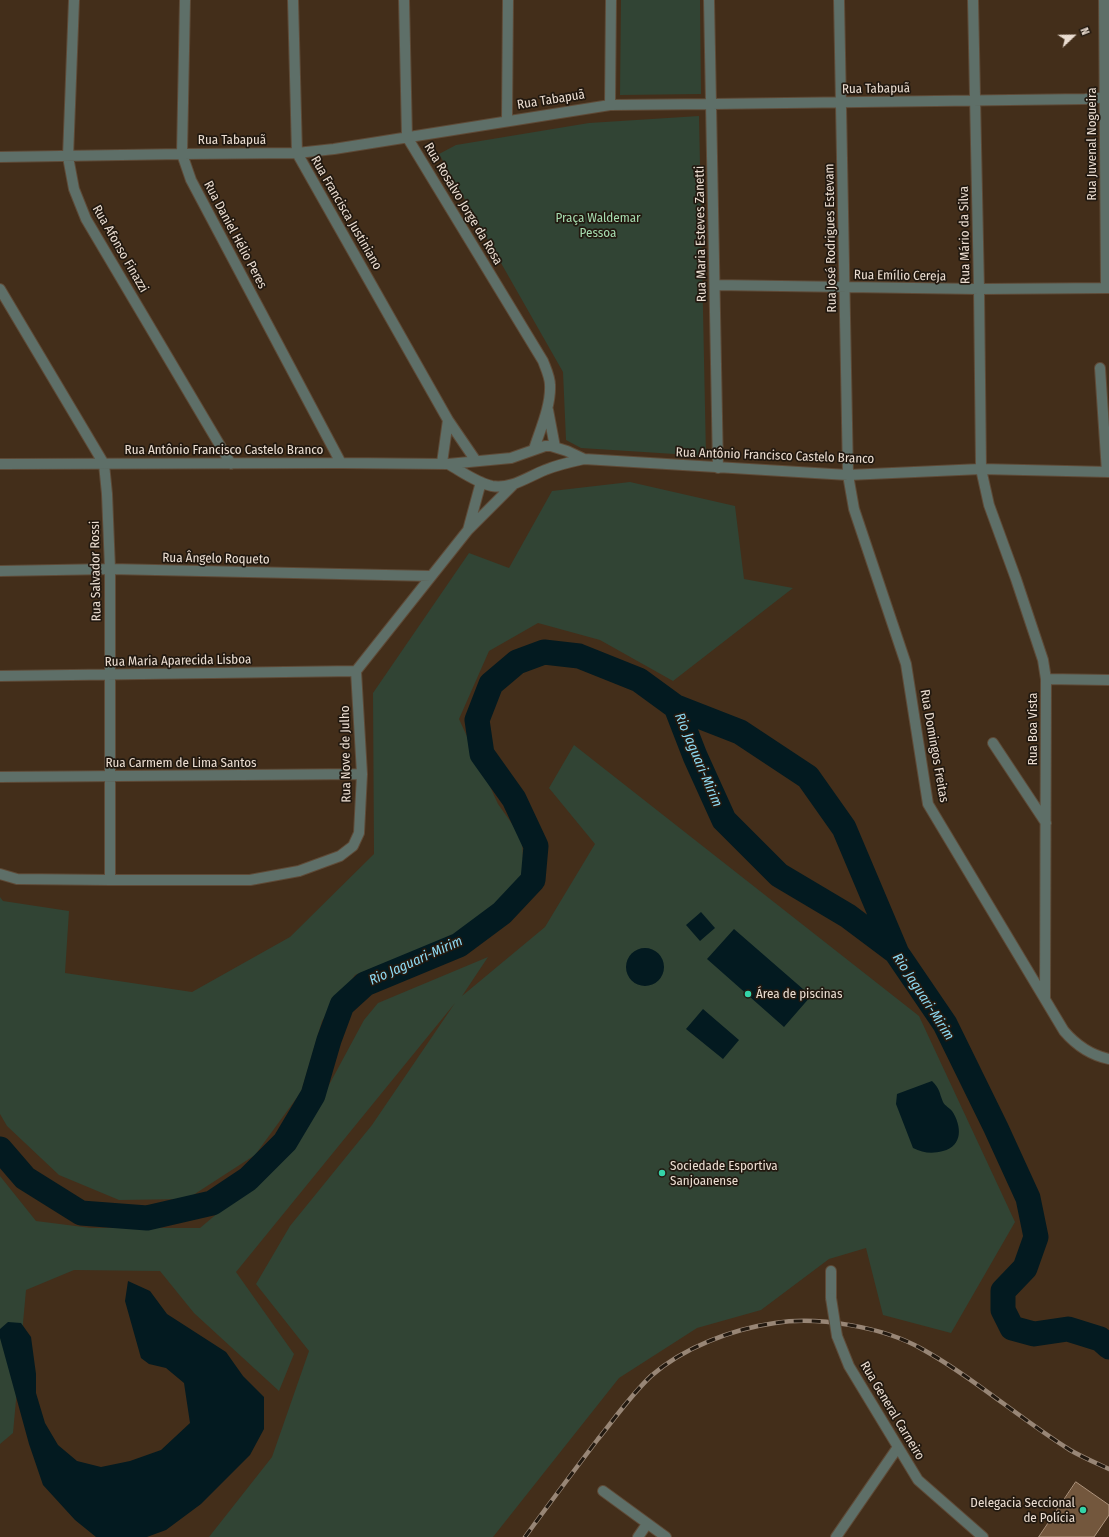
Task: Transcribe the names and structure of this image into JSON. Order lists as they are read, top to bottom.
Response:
{
  "streets": {
    "street": [
      "Rua Tabapuã",
      "Rua Juvenal Nogueira",
      "Rua Rosalvo Jorge da Rosa",
      "Rua Francisca Justiniano",
      "Rua Maria Esteves Zanetti",
      "Rua Daniel Hélio Peres",
      "Rua Mário da Silva",
      "Rua José Rodrigues Estevam",
      "Rua Afonso Finazzi",
      "Rua Emílio Cereja",
      "Rua Antônio Francisco Castelo Branco",
      "Rua Ângelo Roqueto",
      "Rua Salvador Rossi",
      "Rua Maria Aparecida Lisboa",
      "Rua Boa Vista",
      "Rua Domingos Freitas",
      "Rua Nove de Julho",
      "Rua Carmem de Lima Santos",
      "Rua General Carneiro"
    ]
  },
  "crossings": [
    ["Rua Tabapuã", "Rua Juvenal Nogueira"],
    ["Rua Tabapuã", "Rua Rosalvo Jorge da Rosa"],
    ["Rua Tabapuã", "Rua Francisca Justiniano"],
    ["Rua Tabapuã", "Rua Maria Esteves Zanetti"],
    ["Rua Tabapuã", "Rua Daniel Hélio Peres"],
    ["Rua Tabapuã", "Rua Mário da Silva"],
    ["Rua Tabapuã", "Rua José Rodrigues Estevam"],
    ["Rua Tabapuã", "Rua Afonso Finazzi"],
    ["Rua Juvenal Nogueira", "Rua Emílio Cereja"],
    ["Rua Rosalvo Jorge da Rosa", "Rua Antônio Francisco Castelo Branco"],
    ["Rua Francisca Justiniano", "Rua Antônio Francisco Castelo Branco"],
    ["Rua Maria Esteves Zanetti", "Rua Emílio Cereja"],
    ["Rua Maria Esteves Zanetti", "Rua Antônio Francisco Castelo Branco"],
    ["Rua Daniel Hélio Peres", "Rua Antônio Francisco Castelo Branco"],
    ["Rua Mário da Silva", "Rua Emílio Cereja"],
    ["Rua Mário da Silva", "Rua Antônio Francisco Castelo Branco"],
    ["Rua Mário da Silva", "Rua Boa Vista"],
    ["Rua José Rodrigues Estevam", "Rua Emílio Cereja"],
    ["Rua José Rodrigues Estevam", "Rua Antônio Francisco Castelo Branco"],
    ["Rua José Rodrigues Estevam", "Rua Domingos Freitas"],
    ["Rua Afonso Finazzi", "Rua Antônio Francisco Castelo Branco"],
    ["Rua Antônio Francisco Castelo Branco", "Rua Salvador Rossi"],
    ["Rua Antônio Francisco Castelo Branco", "Rua Boa Vista"],
    ["Rua Antônio Francisco Castelo Branco", "Rua Domingos Freitas"],
    ["Rua Ângelo Roqueto", "Rua Salvador Rossi"],
    ["Rua Salvador Rossi", "Rua Maria Aparecida Lisboa"],
    ["Rua Salvador Rossi", "Rua Nove de Julho"],
    ["Rua Salvador Rossi", "Rua Carmem de Lima Santos"],
    ["Rua Maria Aparecida Lisboa", "Rua Nove de Julho"],
    ["Rua Boa Vista", "Rua Domingos Freitas"],
    ["Rua Nove de Julho", "Rua Carmem de Lima Santos"]
  ],
  "water": ["Rio Jaguari-Mirim"],
  "parks": ["Praça Waldemar Pessoa"],
  "places": ["Área de piscinas", "Sociedade Esportiva Sanjoanense", "Delegacia Seccional de Polícia"],
  "north": "right"
}
